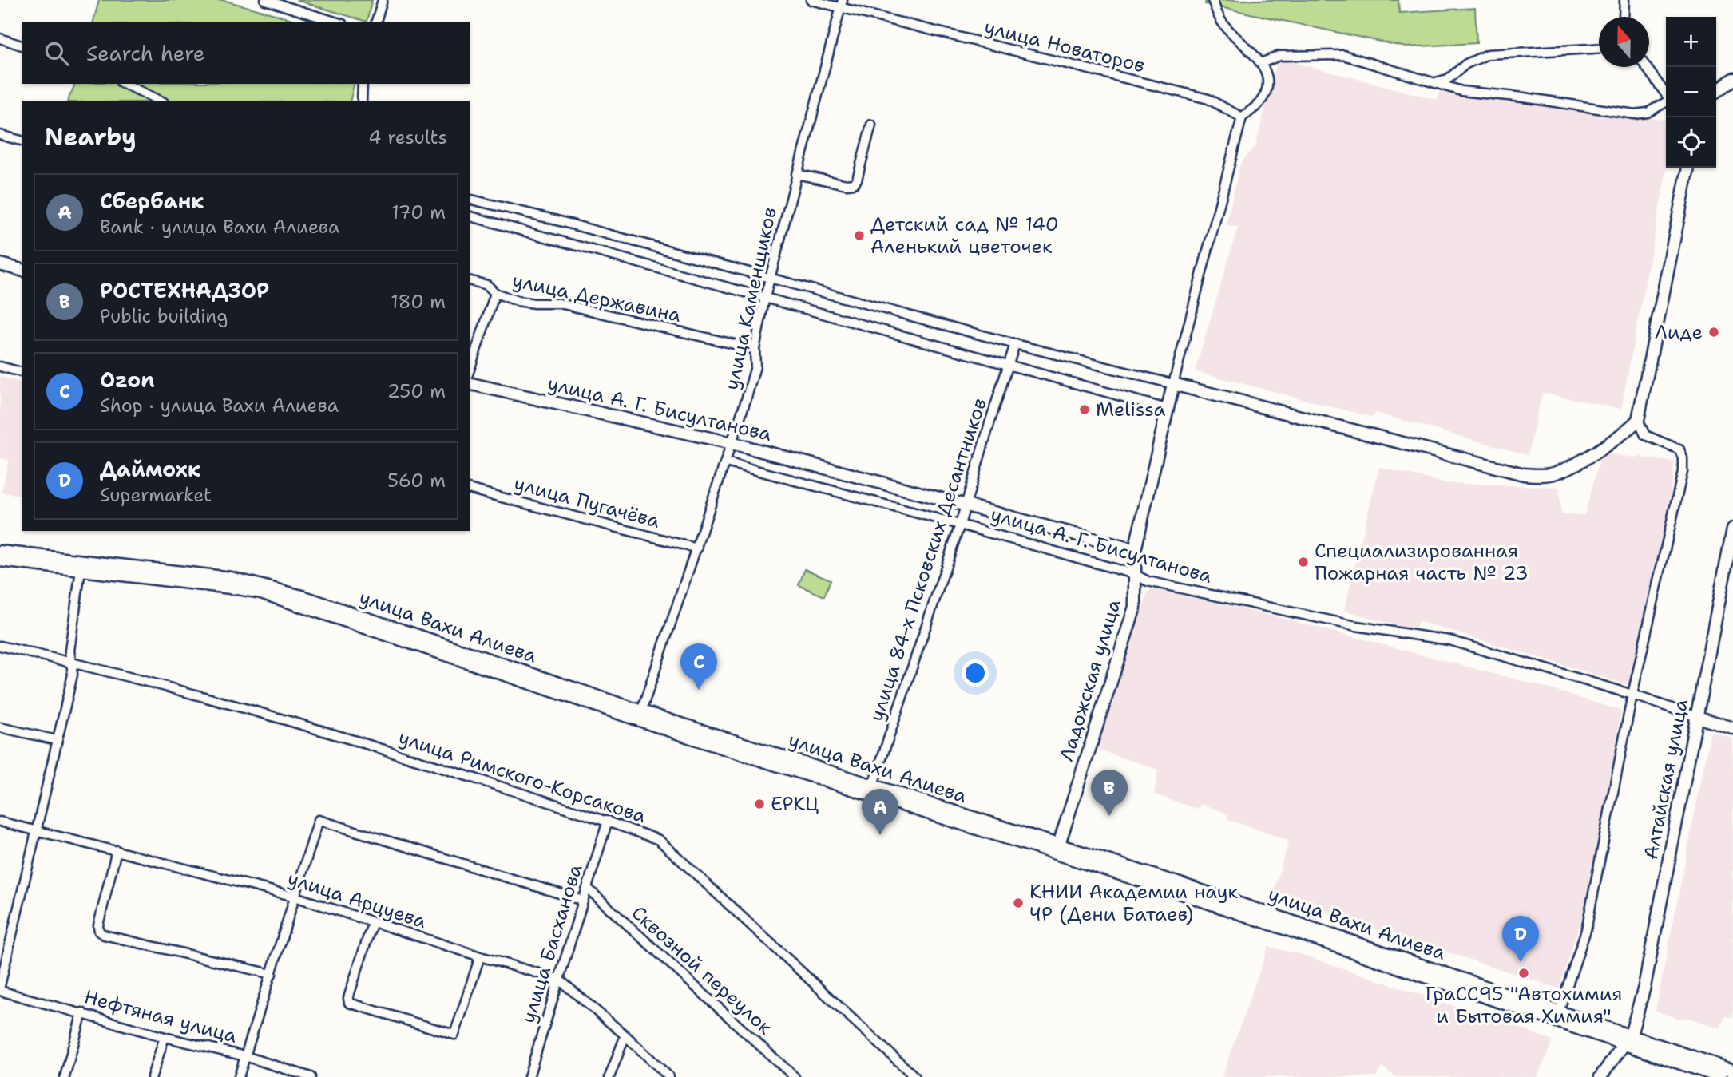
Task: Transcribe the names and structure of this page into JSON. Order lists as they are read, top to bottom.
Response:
{
  "streets": {
    "main road": [
      "улица А. Г. Бисултанова",
      "улица Вахи Алиева",
      "Ладожская улица",
      "Алтайская улица"
    ],
    "street": [
      "улица Новаторов",
      "улица Державина",
      "улица Каменщиков",
      "улица Пугачёва",
      "улица 84-х Псковских Десантников",
      "улица Римского-Корсакова",
      "улица Арцуева",
      "улица Басханова",
      "Сквозной переулок",
      "Нефтяная улица"
    ]
  },
  "crossings": [
    ["улица Новаторов", "улица Каменщиков"],
    ["улица Державина", "улица Каменщиков"],
    ["улица Каменщиков", "улица А. Г. Бисултанова"],
    ["улица Каменщиков", "улица Пугачёва"],
    ["улица Каменщиков", "улица Вахи Алиева"],
    ["улица А. Г. Бисултанова", "улица 84-х Псковских Десантников"],
    ["улица А. Г. Бисултанова", "Ладожская улица"],
    ["улица А. Г. Бисултанова", "Алтайская улица"],
    ["улица 84-х Псковских Десантников", "улица Вахи Алиева"],
    ["улица Вахи Алиева", "Ладожская улица"],
    ["улица Вахи Алиева", "Алтайская улица"],
    ["улица Римского-Корсакова", "улица Басханова"],
    ["улица Арцуева", "улица Басханова"],
    ["улица Басханова", "Сквозной переулок"]
  ],
  "places": [
    "Детский сад № 140 Аленький цветочек",
    "Лиде",
    "Melissa",
    "Специализированная Пожарная часть № 23",
    "ЕРКЦ",
    "КНИИ Академии наук ЧР (Дени Батаев)",
    "ГраСС95 \"Автохимия и Бытовая Химия\""
  ],
  "north": "top",
  "page": {
    "map_buttons": ["+", "−"],
    "search": "Search here",
    "heading": ["Nearby", "4 results"],
    "list": [
      {
        "mark": "A",
        "name": "Сбербанк",
        "note": "Bank · улица Вахи Алиева",
        "value": "170 m"
      },
      {
        "mark": "B",
        "name": "РОСТЕХНАДЗОР",
        "note": "Public building",
        "value": "180 m"
      },
      {
        "mark": "C",
        "name": "Ozon",
        "note": "Shop · улица Вахи Алиева",
        "value": "250 m"
      },
      {
        "mark": "D",
        "name": "Даймохк",
        "note": "Supermarket",
        "value": "560 m"
      }
    ],
    "pins": [
      "C",
      "B",
      "A",
      "D"
    ]
  }
}
